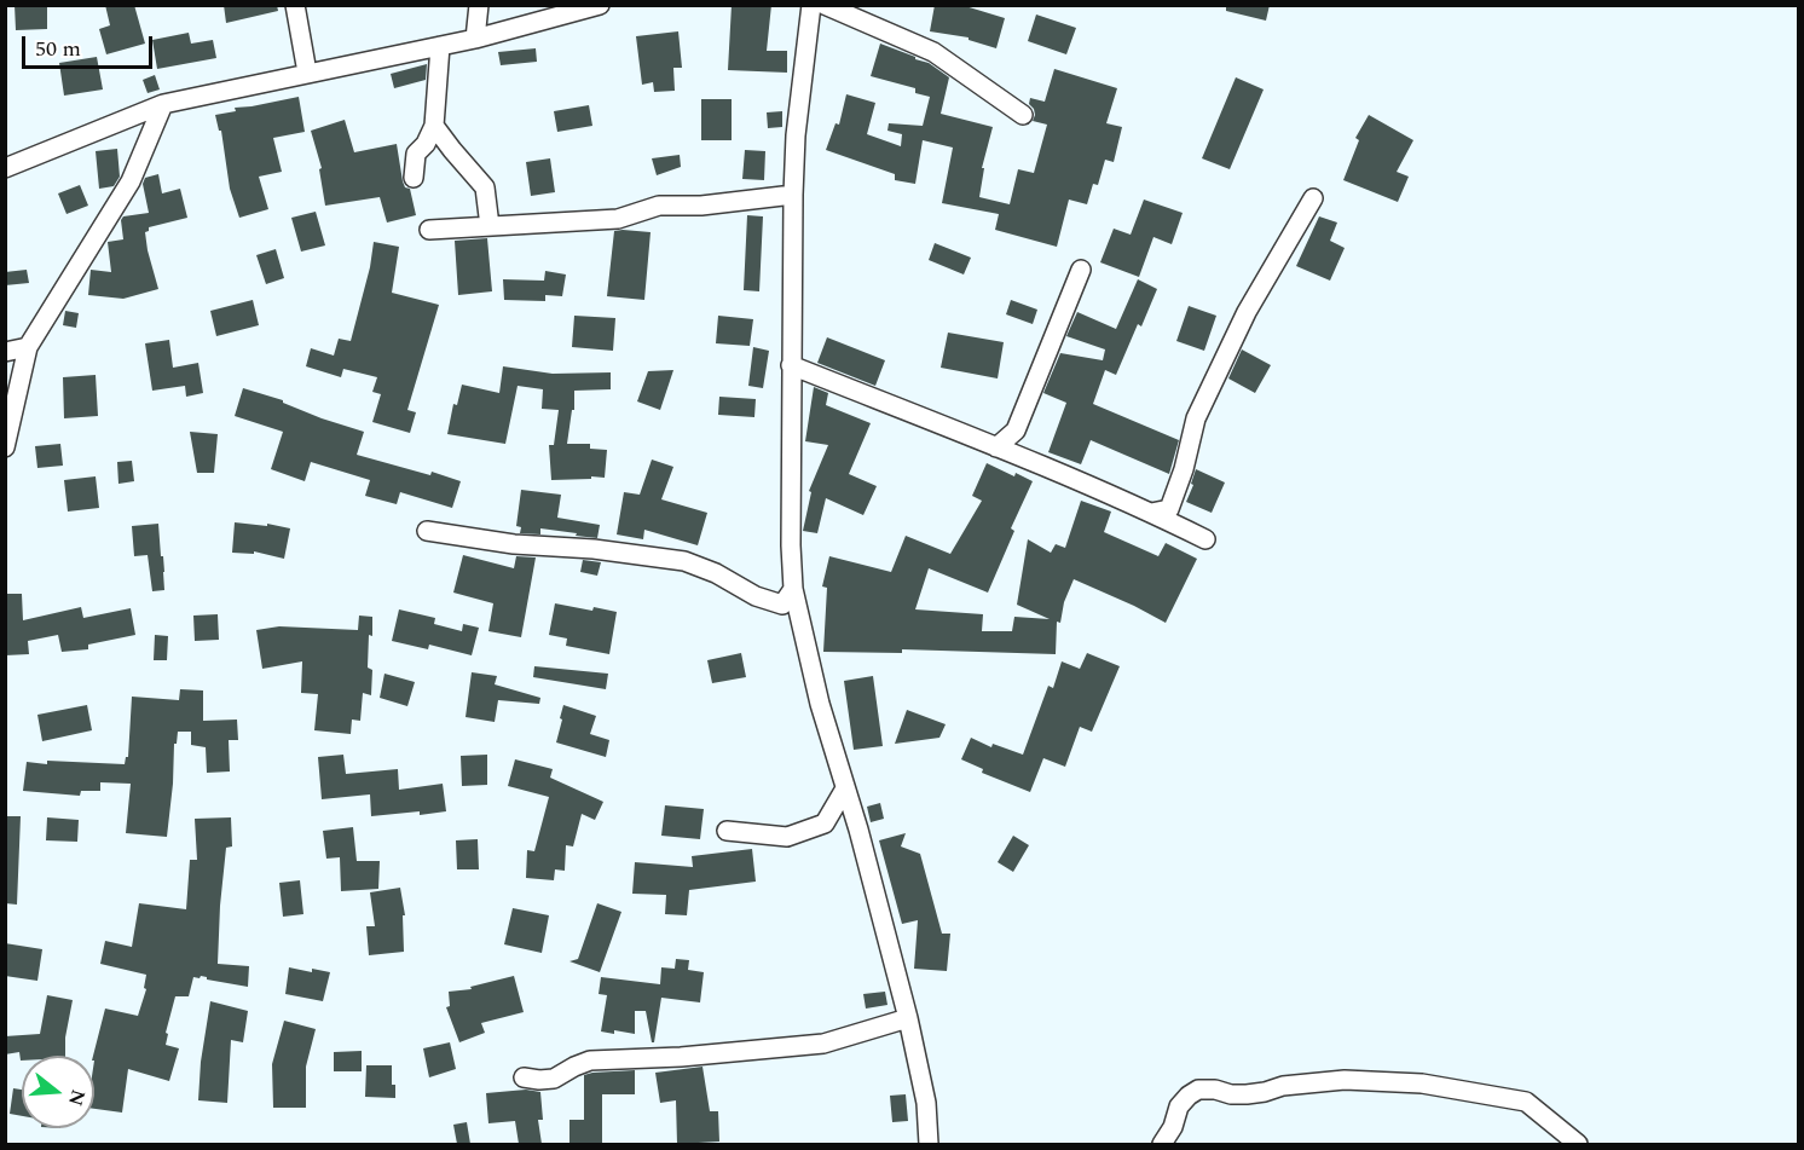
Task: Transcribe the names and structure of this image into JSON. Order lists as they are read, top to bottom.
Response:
{
  "scale_bar": "50 m",
  "north": "right"
}
